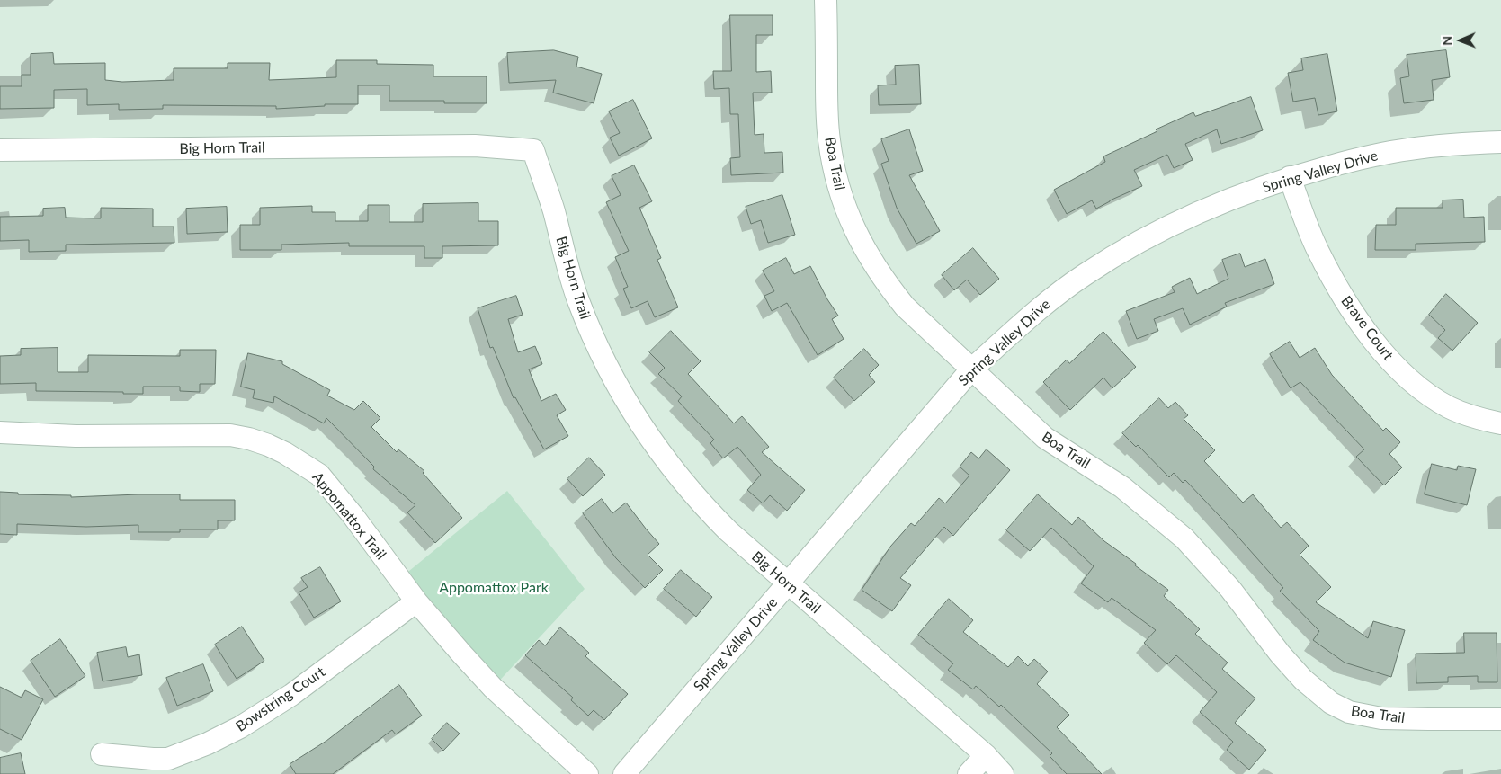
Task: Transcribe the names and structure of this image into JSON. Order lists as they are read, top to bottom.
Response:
{
  "streets": {
    "street": [
      "Big Horn Trail",
      "Boa Trail",
      "Spring Valley Drive",
      "Brave Court",
      "Appomattox Trail",
      "Bowstring Court"
    ]
  },
  "crossings": [
    ["Big Horn Trail", "Spring Valley Drive"],
    ["Boa Trail", "Spring Valley Drive"],
    ["Spring Valley Drive", "Brave Court"],
    ["Appomattox Trail", "Bowstring Court"]
  ],
  "parks": ["Appomattox Park"],
  "north": "left"
}
